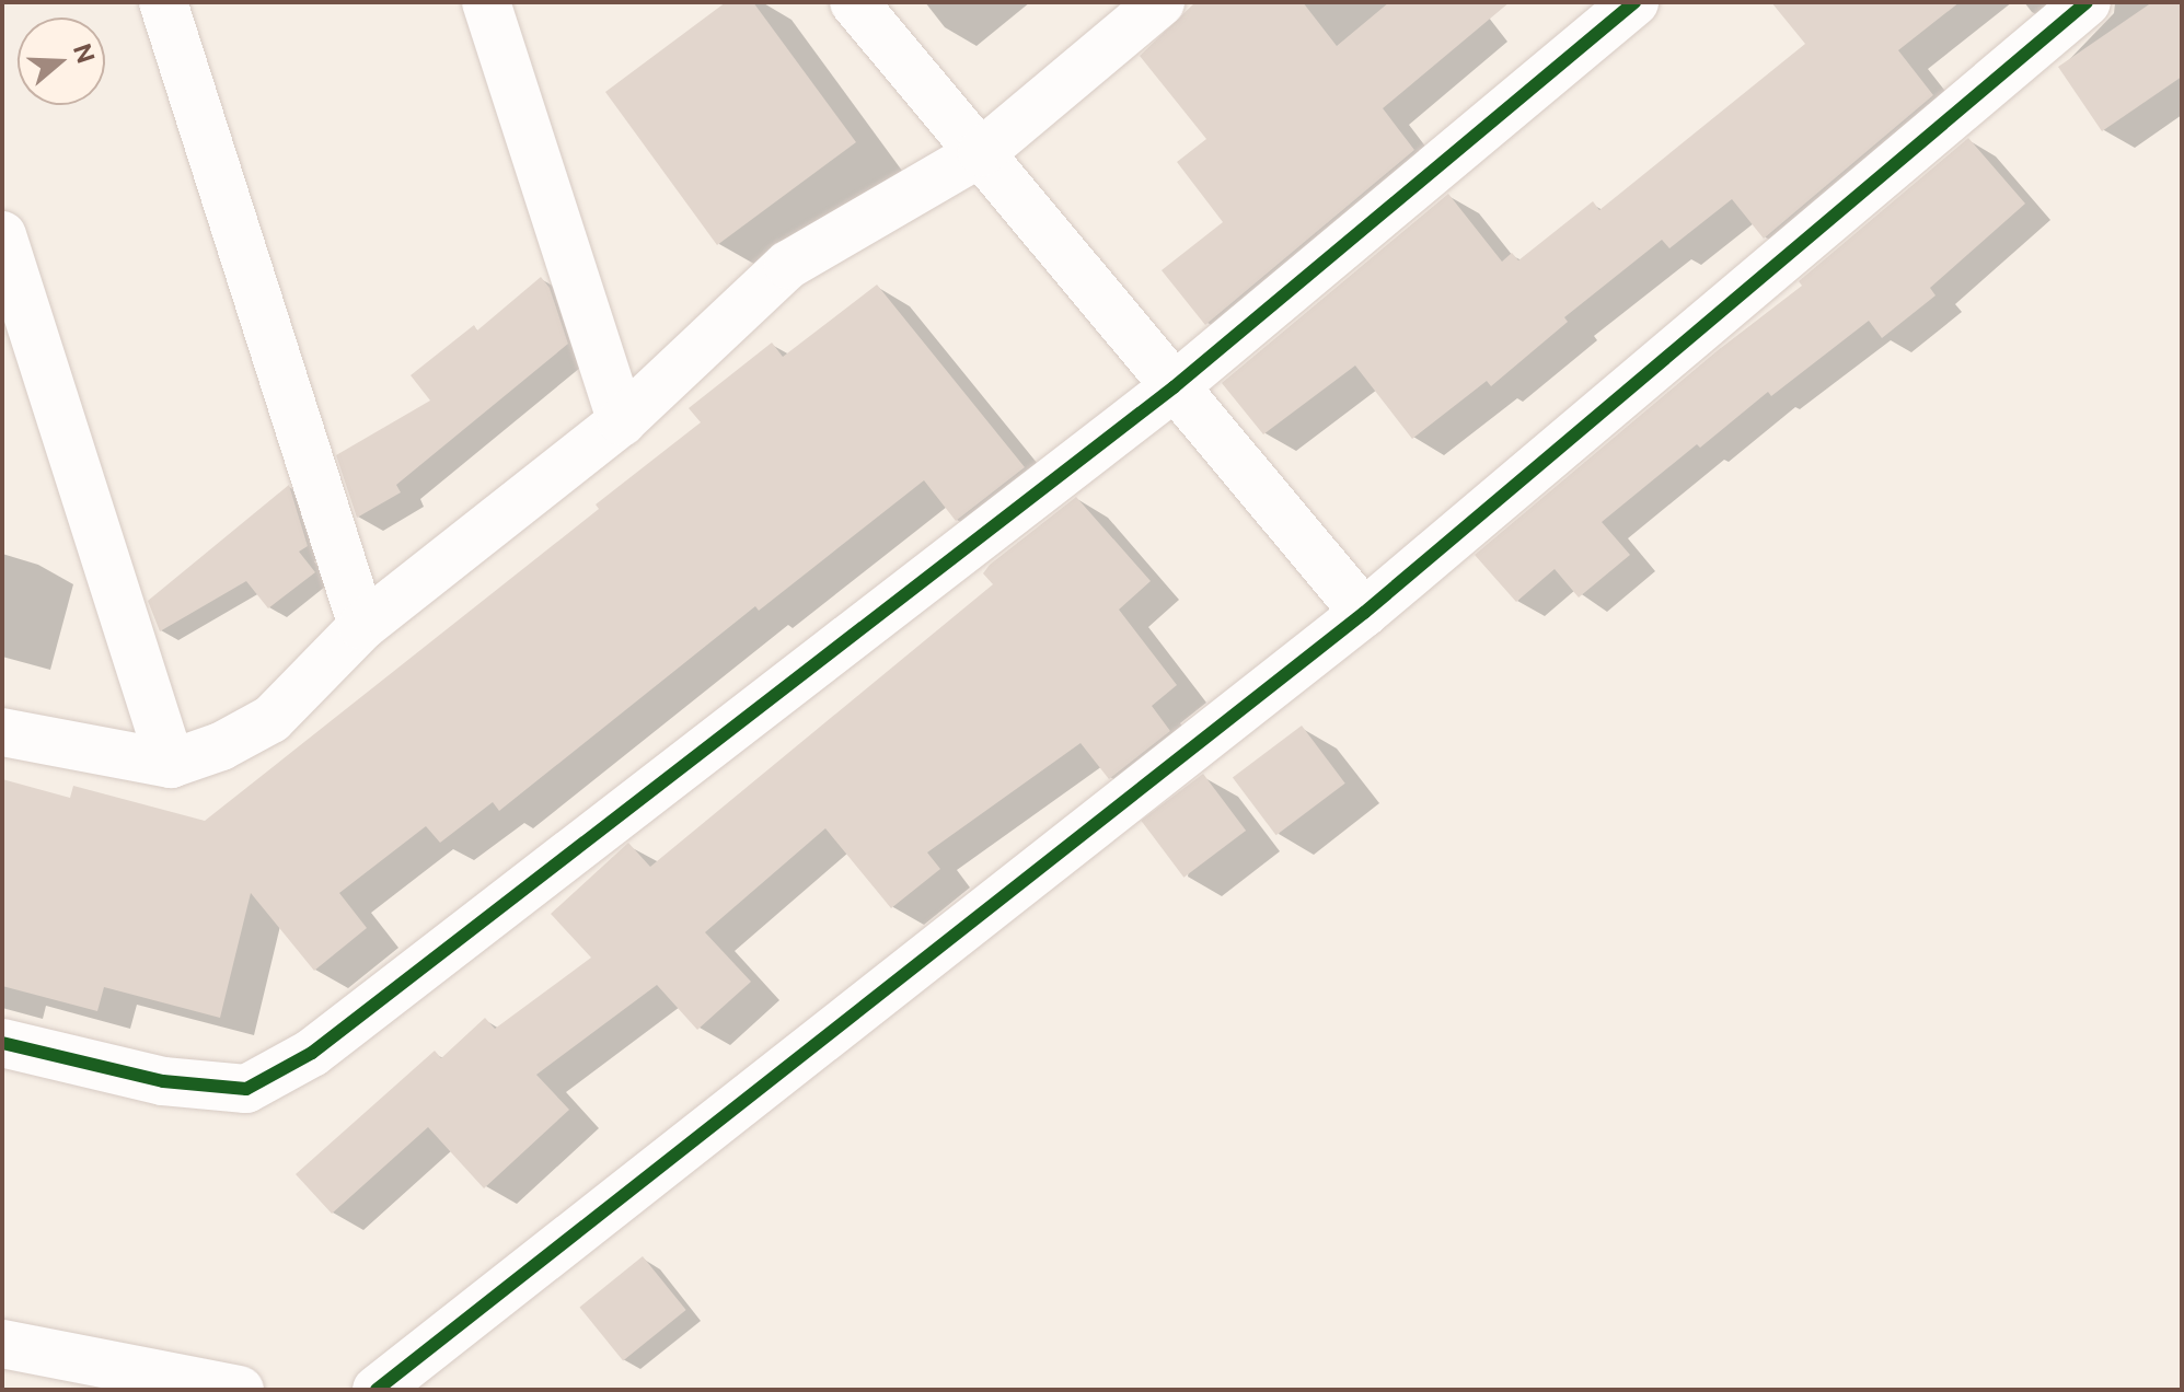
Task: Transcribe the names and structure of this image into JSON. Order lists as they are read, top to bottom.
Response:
{
  "north": "right"
}
